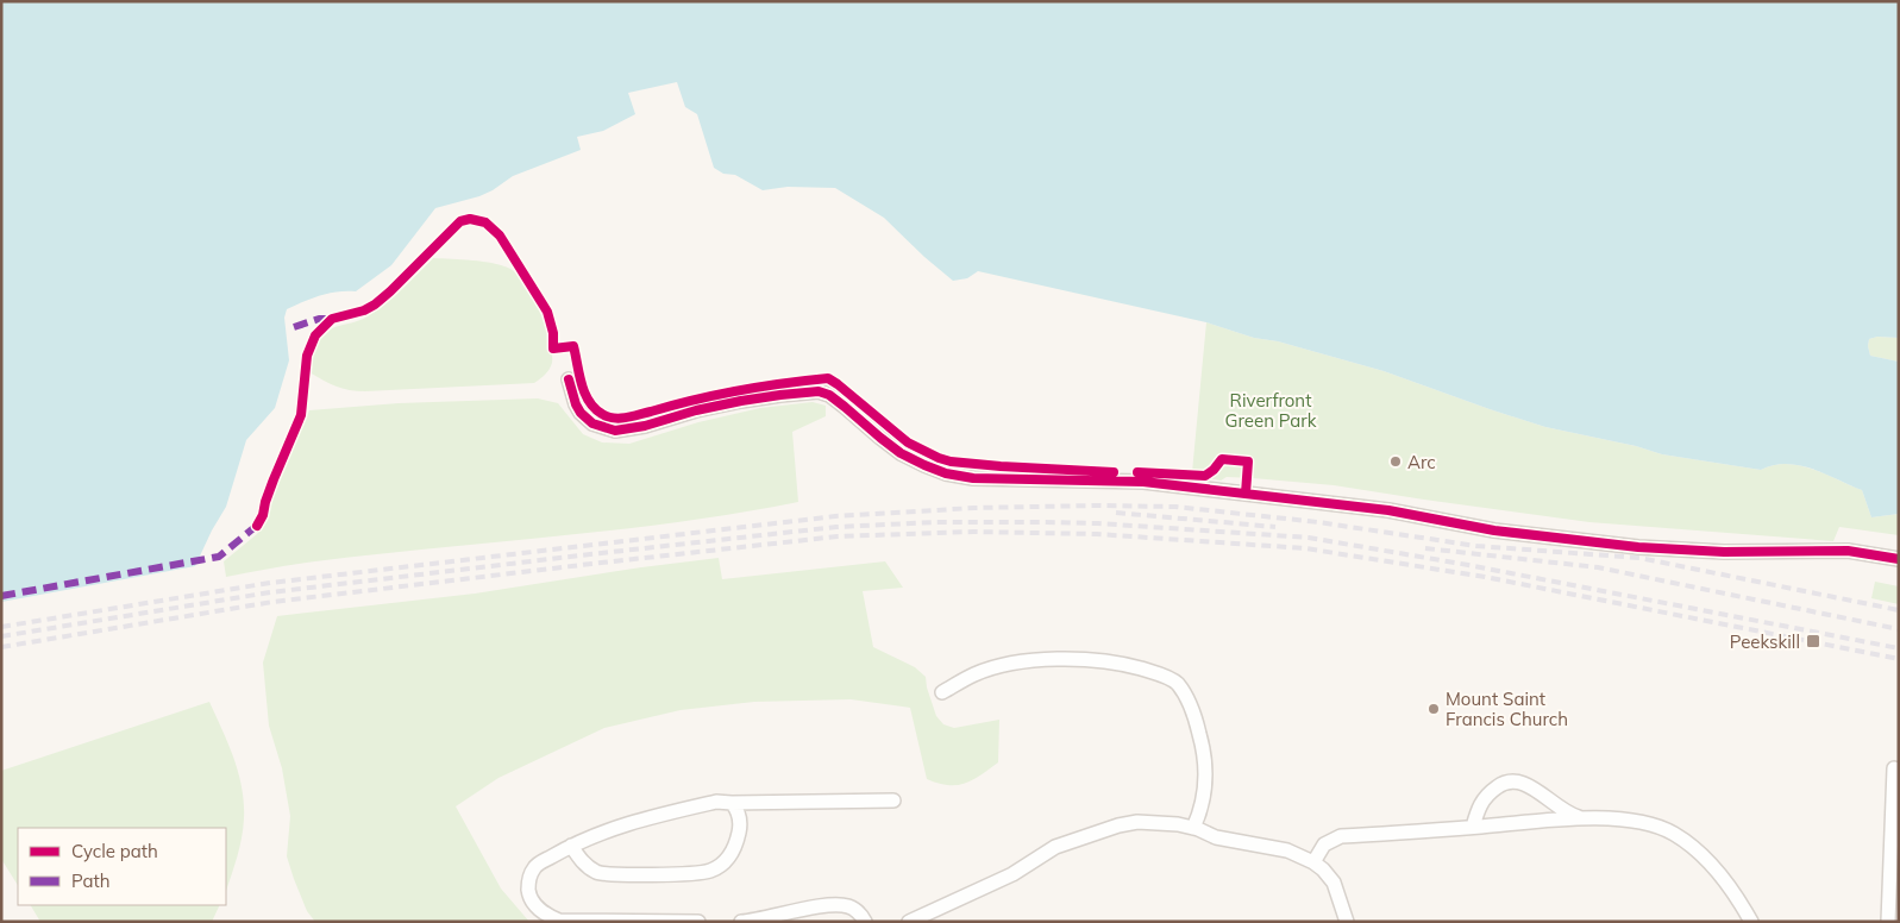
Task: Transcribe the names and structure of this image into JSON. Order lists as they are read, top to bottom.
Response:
{
  "parks": ["Riverfront Green Park"],
  "places": {
    "other": ["Arc", "Mount Saint Francis Church"],
    "transit": ["Peekskill"]
  },
  "legend": ["Cycle path", "Path"]
}
